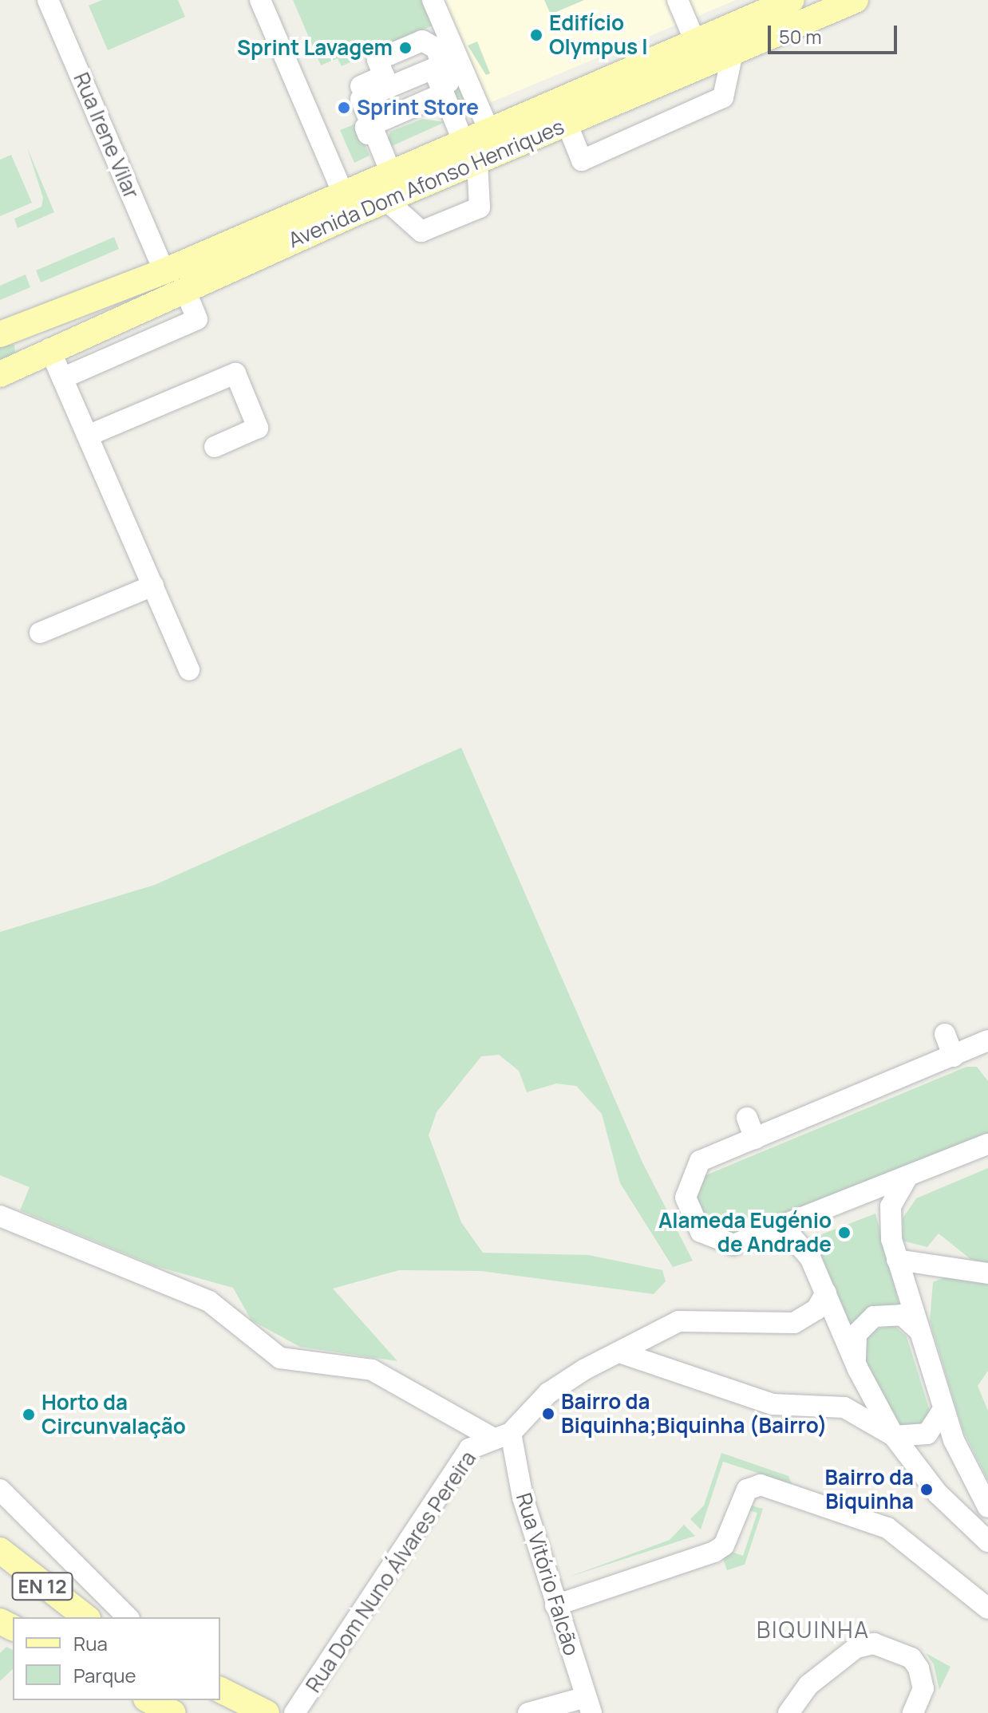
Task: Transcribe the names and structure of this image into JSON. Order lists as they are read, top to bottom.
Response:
{
  "streets": {
    "main road": ["Avenida Dom Afonso Henriques", "EN 12"],
    "street": ["Rua Irene Vilar", "Rua Dom Nuno Álvares Pereira", "Rua Vitório Falcão"]
  },
  "crossings": [
    ["Rua Irene Vilar", "Avenida Dom Afonso Henriques"],
    ["Rua Dom Nuno Álvares Pereira", "Rua Vitório Falcão"]
  ],
  "districts": ["BIQUINHA"],
  "places": [
    "Edifício Olympus I",
    "Sprint Lavagem",
    "Sprint Store",
    "Alameda Eugénio de Andrade",
    "Bairro da Biquinha;Biquinha (Bairro)",
    "Horto da Circunvalação",
    "Bairro da Biquinha"
  ],
  "legend": ["Rua", "Parque"],
  "scale_bar": "50 m"
}
